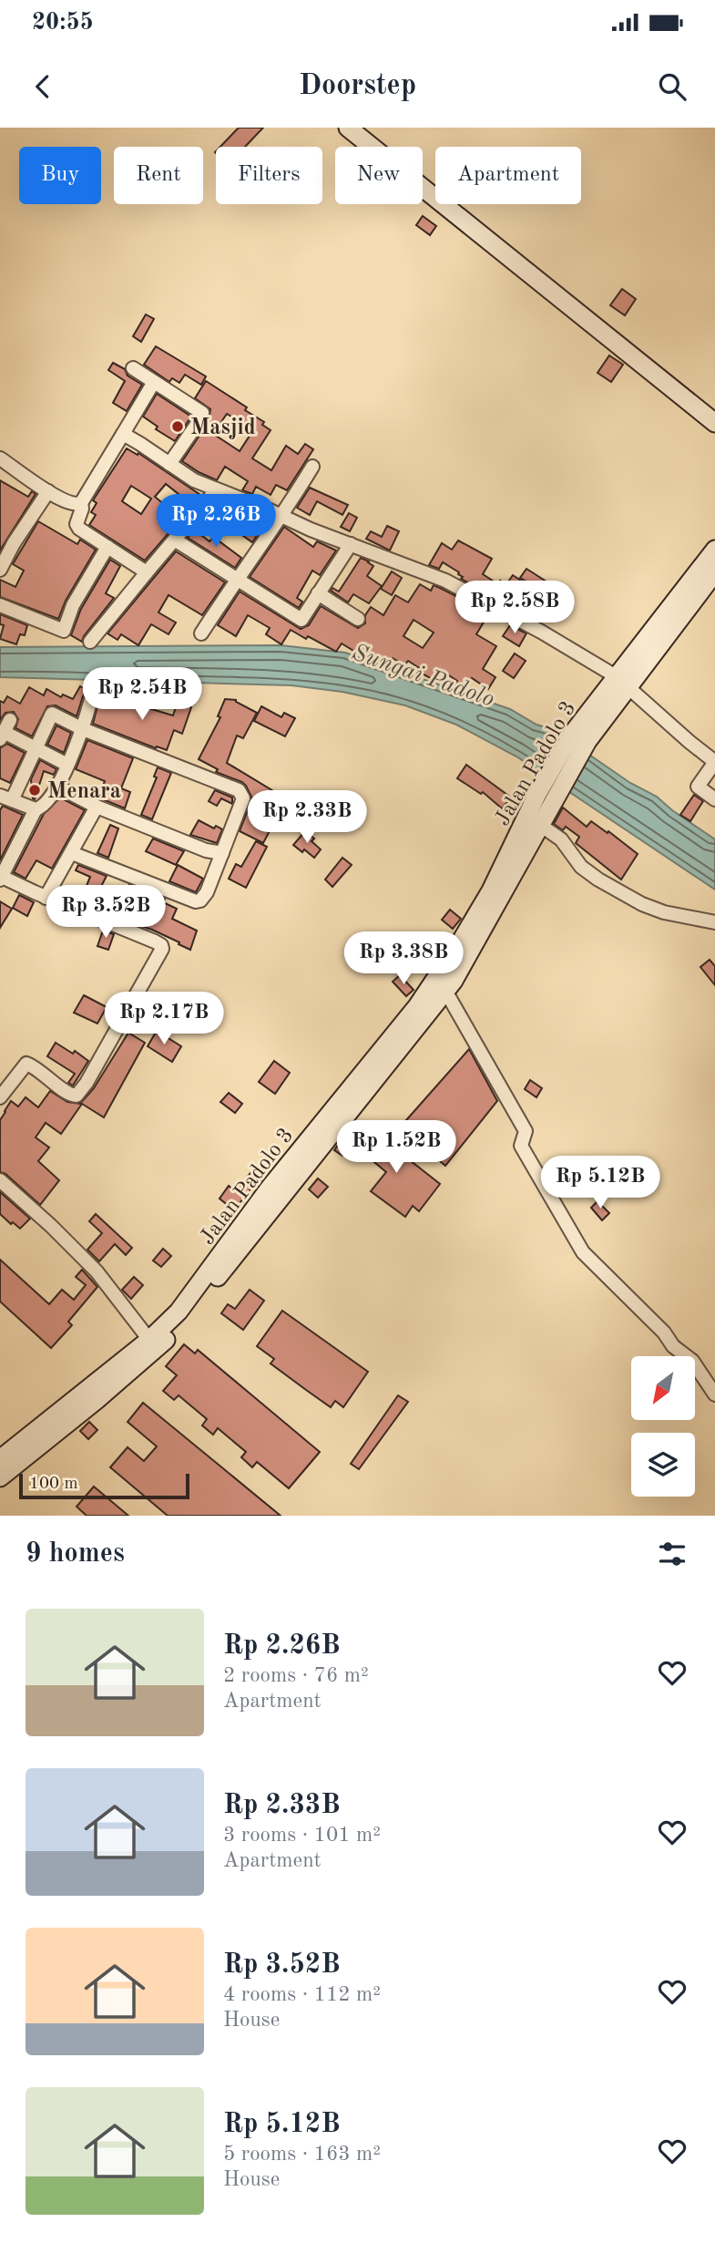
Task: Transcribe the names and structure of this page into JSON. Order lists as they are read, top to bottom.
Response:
{
  "streets": {
    "street": ["Jalan Padolo 3"]
  },
  "water": ["Sungai Padolo"],
  "places": ["Masjid", "Menara"],
  "scale_bar": "100 m",
  "north": "bottom left",
  "page": {
    "status": "20:55",
    "header": "Doorstep",
    "chip": [
      "Buy",
      "Rent",
      "Filters",
      "New",
      "Apartment"
    ],
    "price": [
      "Rp 2.26B",
      "Rp 2.58B",
      "Rp 2.54B",
      "Rp 2.33B",
      "Rp 3.52B",
      "Rp 3.38B",
      "Rp 2.17B",
      "Rp 1.52B",
      "Rp 5.12B"
    ],
    "scale": "100 m",
    "heading": "9 homes",
    "list": [
      {
        "name": "Rp 2.26B",
        "note": "2 rooms · 76 m² · Apartment"
      },
      {
        "name": "Rp 2.33B",
        "note": "3 rooms · 101 m² · Apartment"
      },
      {
        "name": "Rp 3.52B",
        "note": "4 rooms · 112 m² · House"
      },
      {
        "name": "Rp 5.12B",
        "note": "5 rooms · 163 m² · House"
      }
    ]
  }
}
